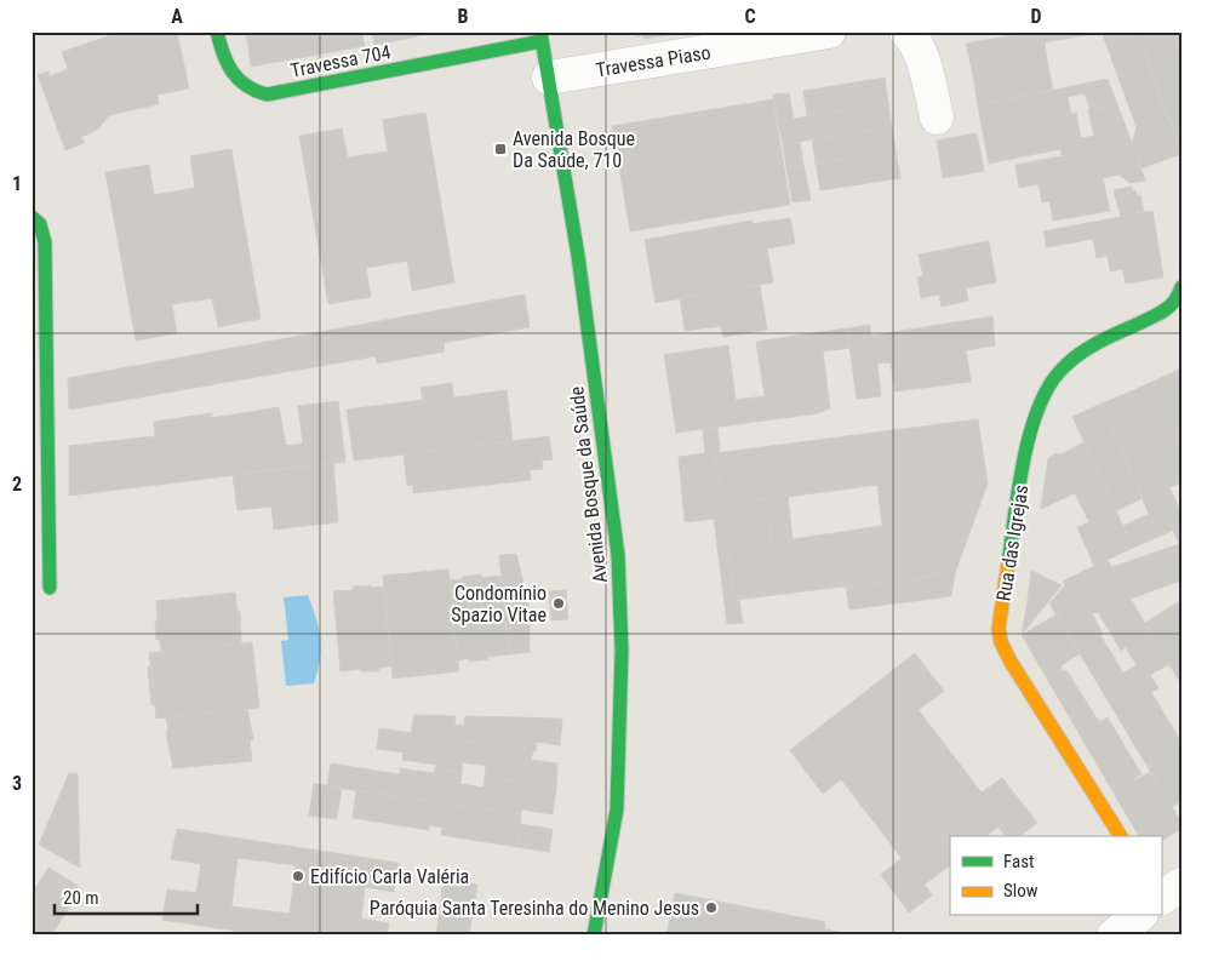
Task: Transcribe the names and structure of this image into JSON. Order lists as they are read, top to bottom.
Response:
{
  "streets": {
    "street": [
      "Travessa 704",
      "Travessa Piaso",
      "Avenida Bosque da Saúde",
      "Rua das Igrejas"
    ]
  },
  "crossings": [
    ["Travessa 704", "Avenida Bosque da Saúde"],
    ["Travessa Piaso", "Avenida Bosque da Saúde"]
  ],
  "places": {
    "transit": ["Avenida Bosque Da Saúde, 710"],
    "other": ["Condomínio Spazio Vitae", "Edifício Carla Valéria", "Paróquia Santa Teresinha do Menino Jesus"]
  },
  "legend": ["Fast", "Slow"],
  "scale_bar": "20 m",
  "grid": {
    "columns": [
      "A",
      "B",
      "C",
      "D"
    ],
    "rows": ["1", "2", "3"]
  }
}
